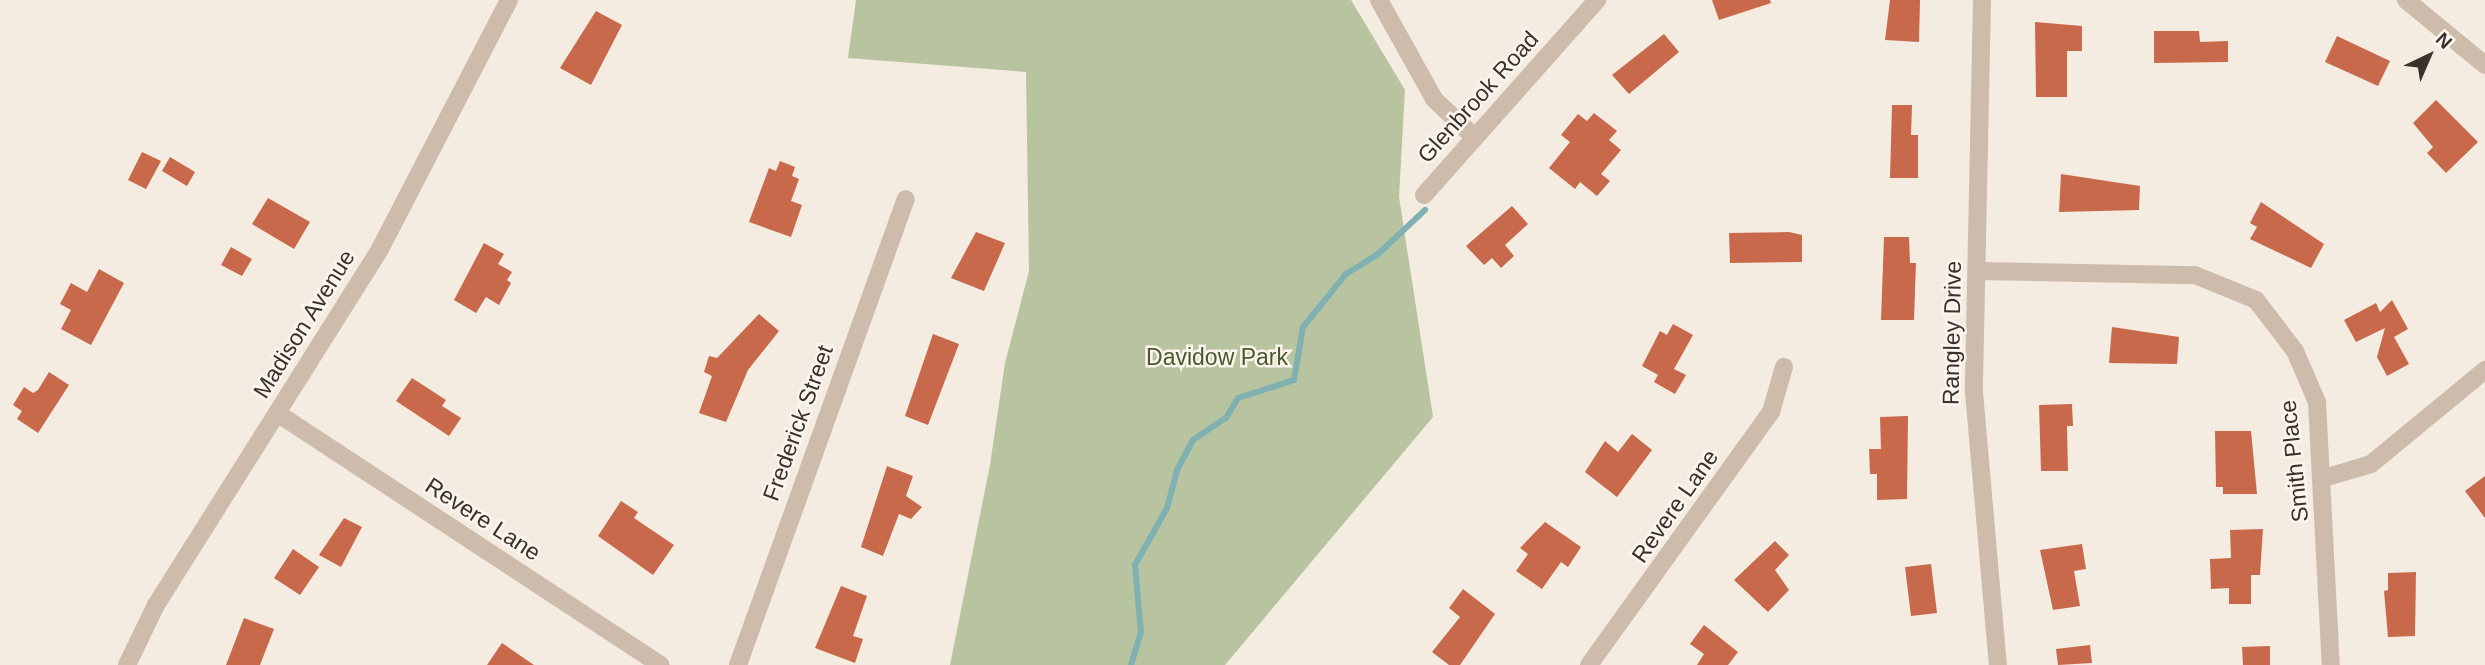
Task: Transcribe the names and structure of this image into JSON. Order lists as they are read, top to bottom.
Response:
{
  "streets": {
    "street": [
      "Glenbrook Road",
      "Madison Avenue",
      "Rangley Drive",
      "Frederick Street",
      "Smith Place",
      "Revere Lane"
    ]
  },
  "crossings": [
    ["Madison Avenue", "Revere Lane"],
    ["Rangley Drive", "Smith Place"]
  ],
  "parks": ["Davidow Park"],
  "north": "top right"
}
